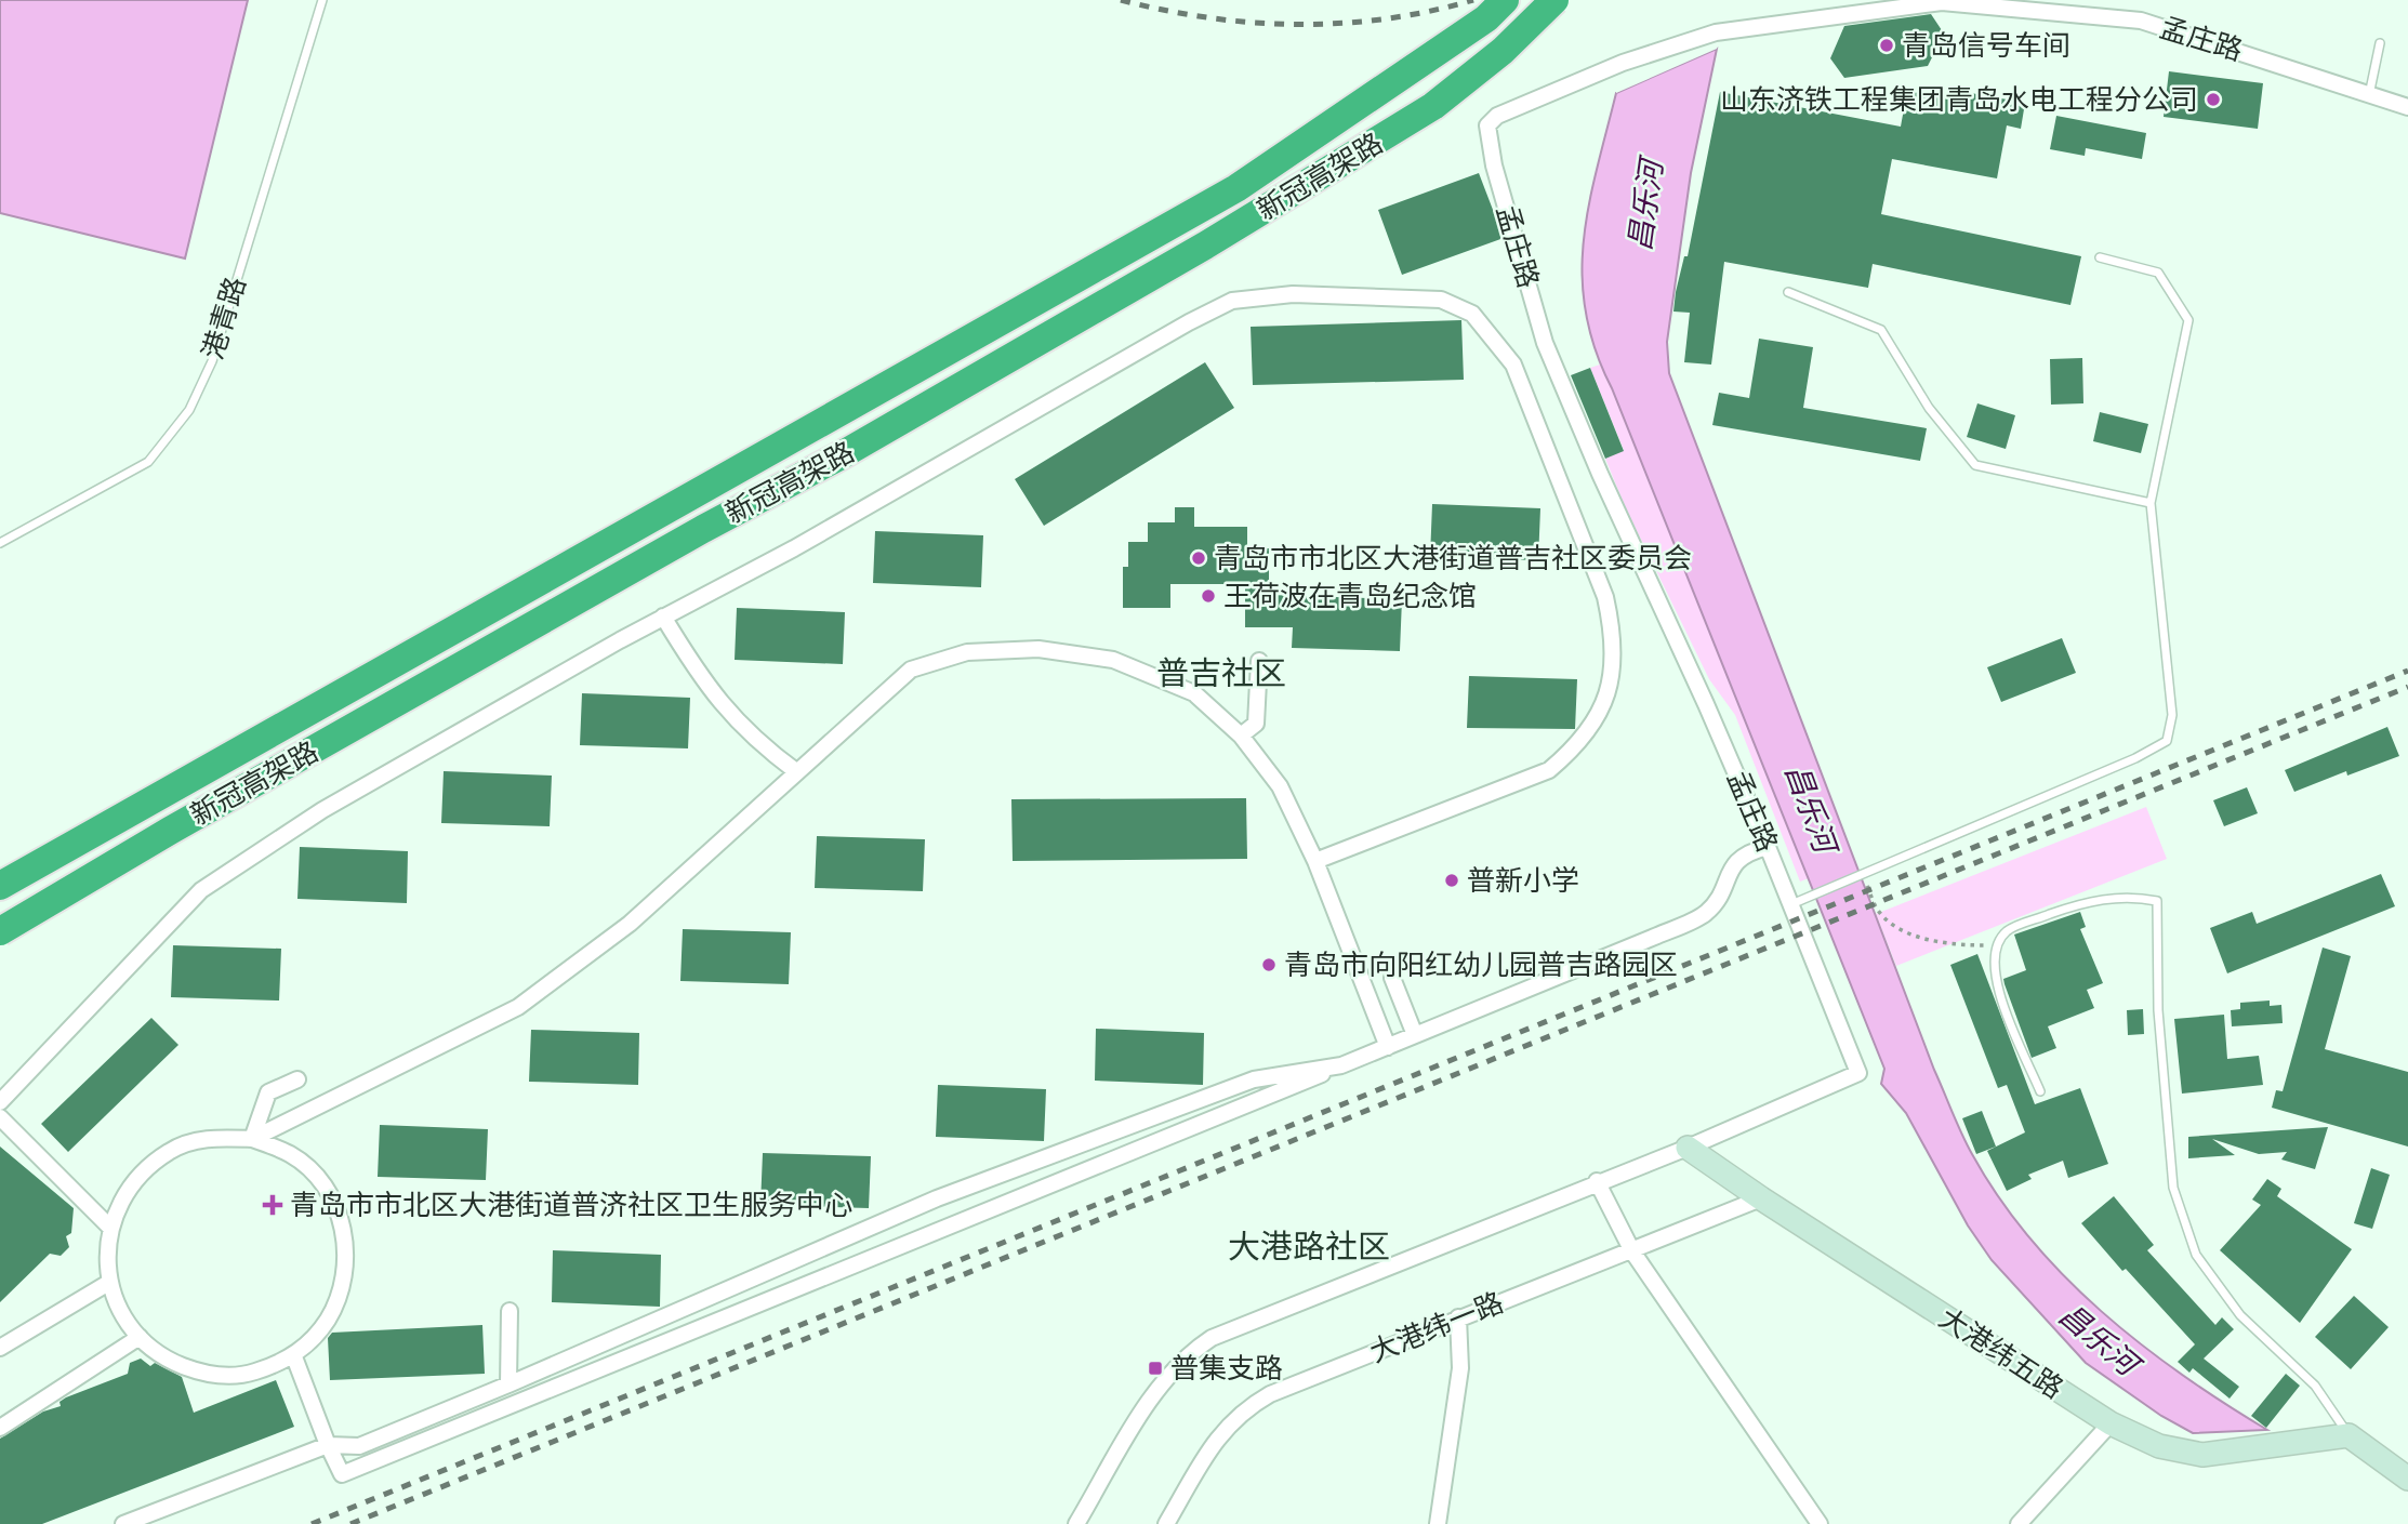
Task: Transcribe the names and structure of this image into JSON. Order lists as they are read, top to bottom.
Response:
{
  "streets": {
    "highway": ["新冠高架路"],
    "street": ["孟庄路", "大港纬一路", "大港纬五路"],
    "lane": ["港青路"]
  },
  "crossings": [
    ["孟庄路", "大港纬五路"],
    ["大港纬一路", "大港纬五路"]
  ],
  "districts": ["普吉社区", "大港路社区"],
  "water": ["昌乐河"],
  "places": {
    "other": [
      "青岛信号车间",
      "山东济铁工程集团青岛水电工程分公司",
      "青岛市市北区大港街道普吉社区委员会",
      "王荷波在青岛纪念馆",
      "普新小学",
      "青岛市向阳红幼儿园普吉路园区"
    ],
    "health": ["青岛市市北区大港街道普济社区卫生服务中心"],
    "transit": ["普集支路"]
  }
}
